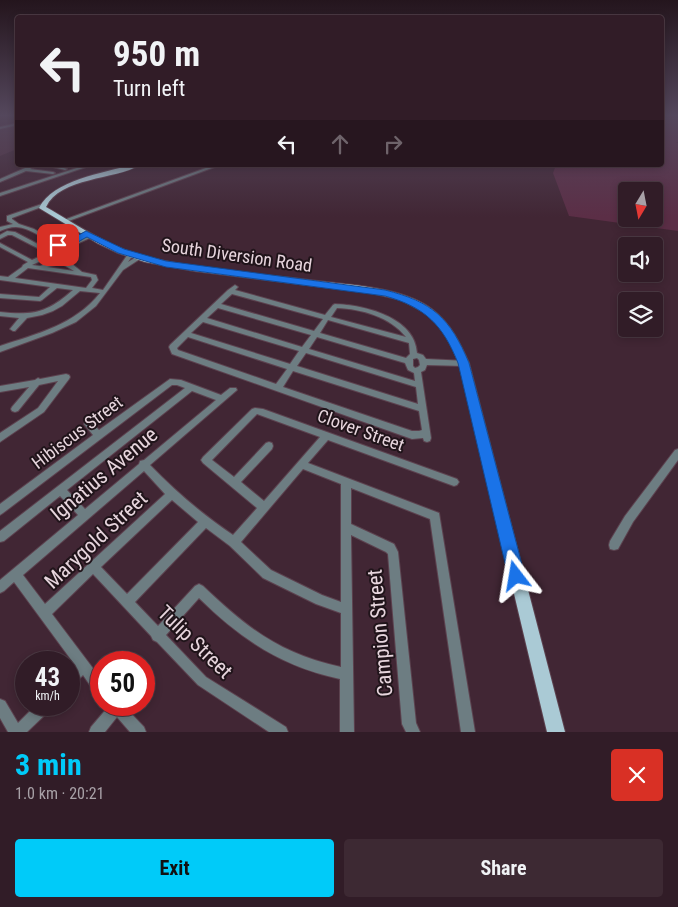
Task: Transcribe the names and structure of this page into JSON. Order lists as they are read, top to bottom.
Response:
{
  "streets": {
    "main road": ["South Diversion Road"],
    "street": [
      "Clover Street",
      "Hibiscus Street",
      "Ignatius Avenue",
      "Marygold Street",
      "Campion Street",
      "Tulip Street"
    ]
  },
  "crossings": [
    ["Marygold Street", "Tulip Street"]
  ],
  "north": "bottom",
  "page": {
    "turn": ["950 m", "Turn left"],
    "speed": "43 km/h",
    "limit": "50",
    "heading": ["3 min", "1.0 km · 20:21"],
    "buttons": ["Exit", "Share"]
  }
}
